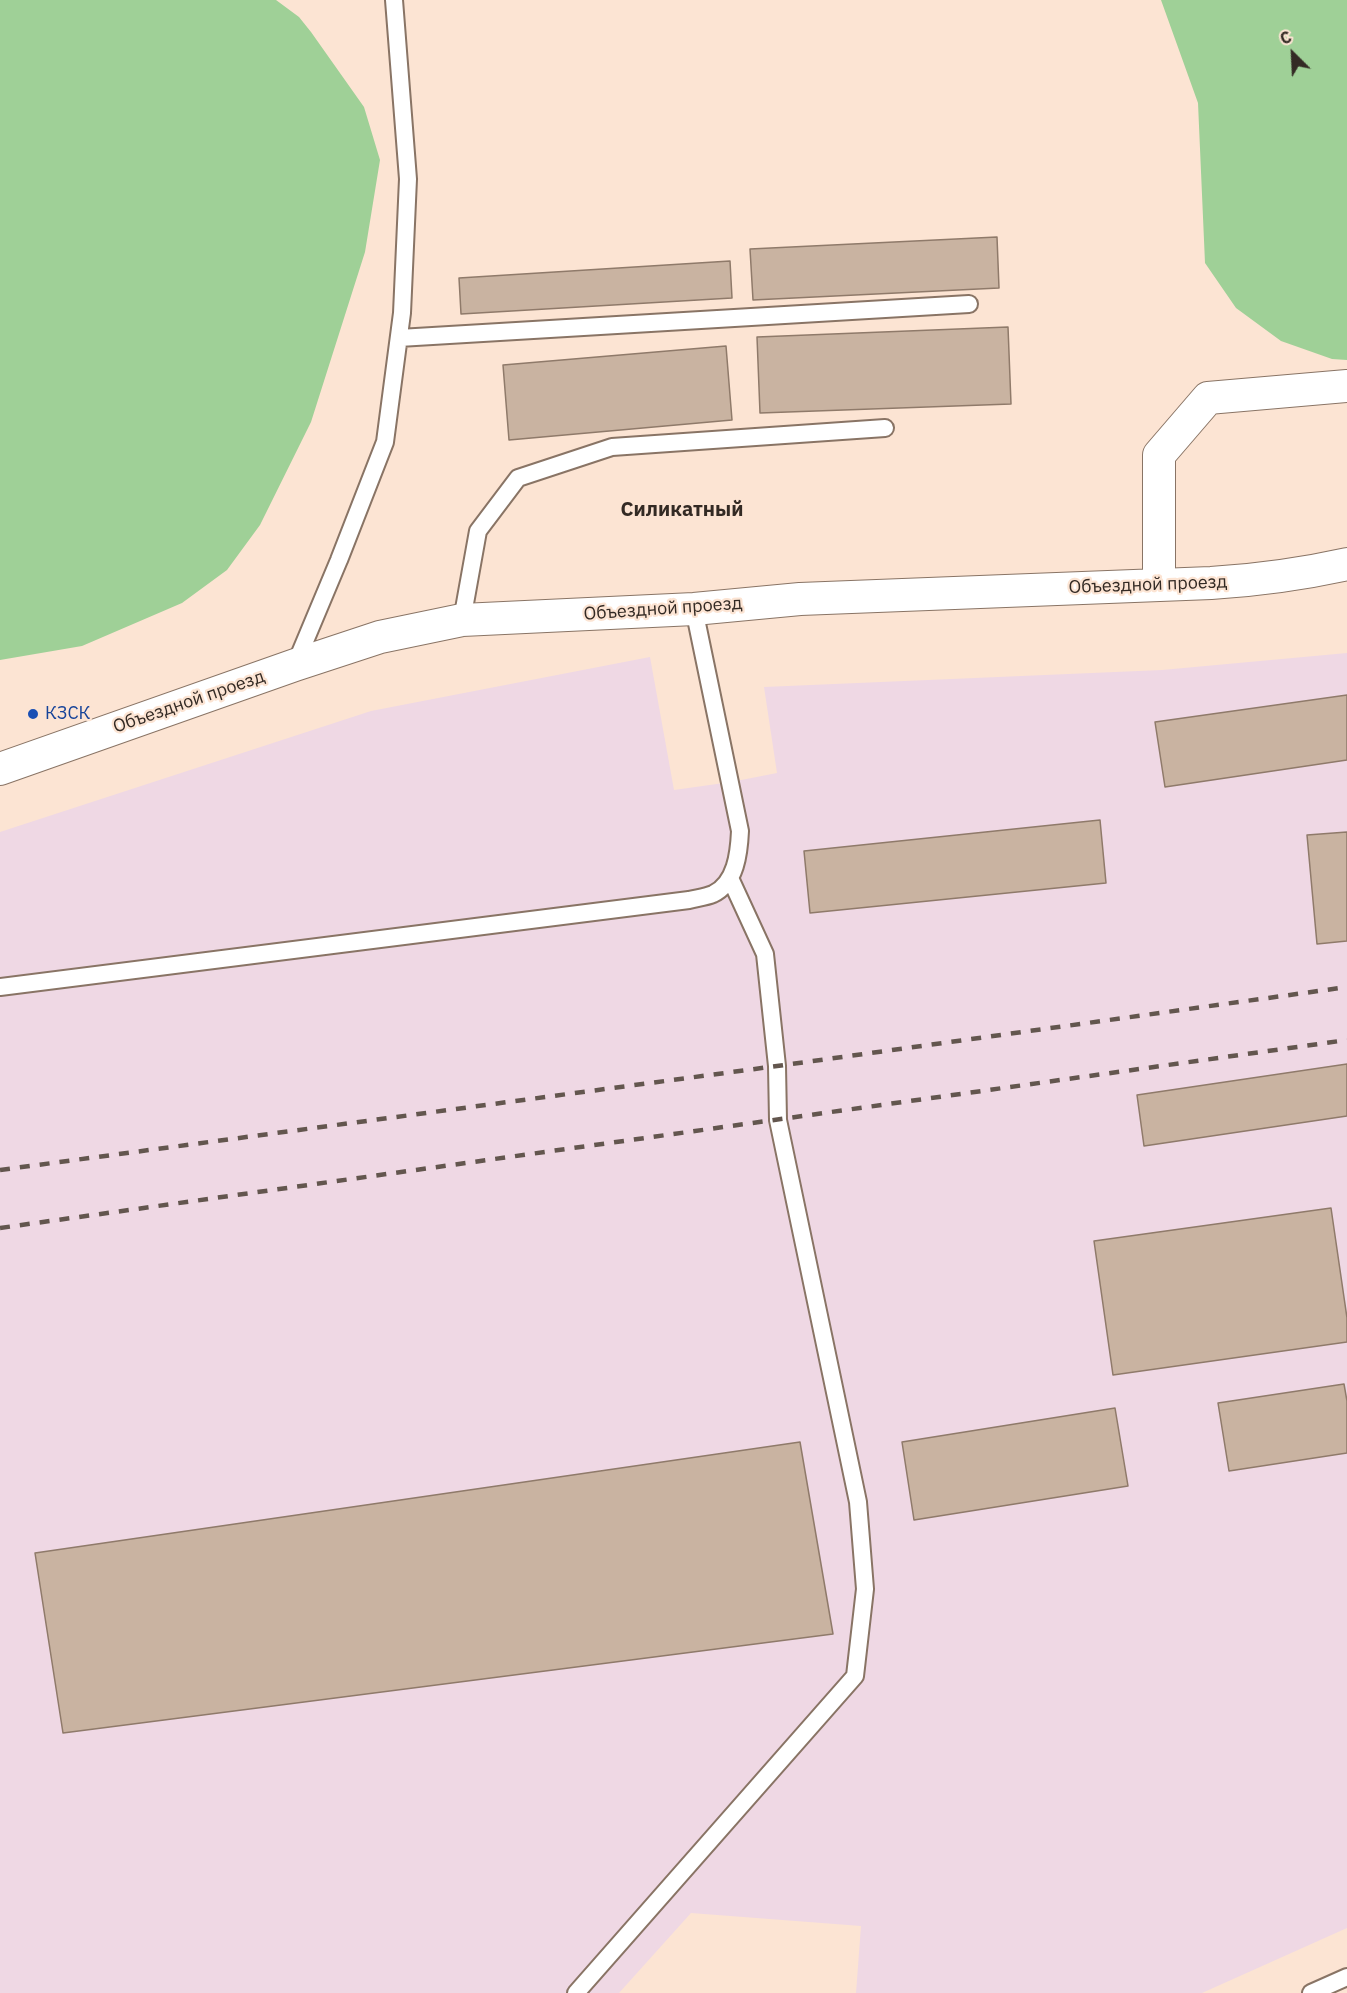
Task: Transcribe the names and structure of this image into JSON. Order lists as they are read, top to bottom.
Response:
{
  "streets": {
    "street": ["Объездной проезд"]
  },
  "districts": ["Силикатный"],
  "places": ["КЗСК"],
  "north": "top left"
}
